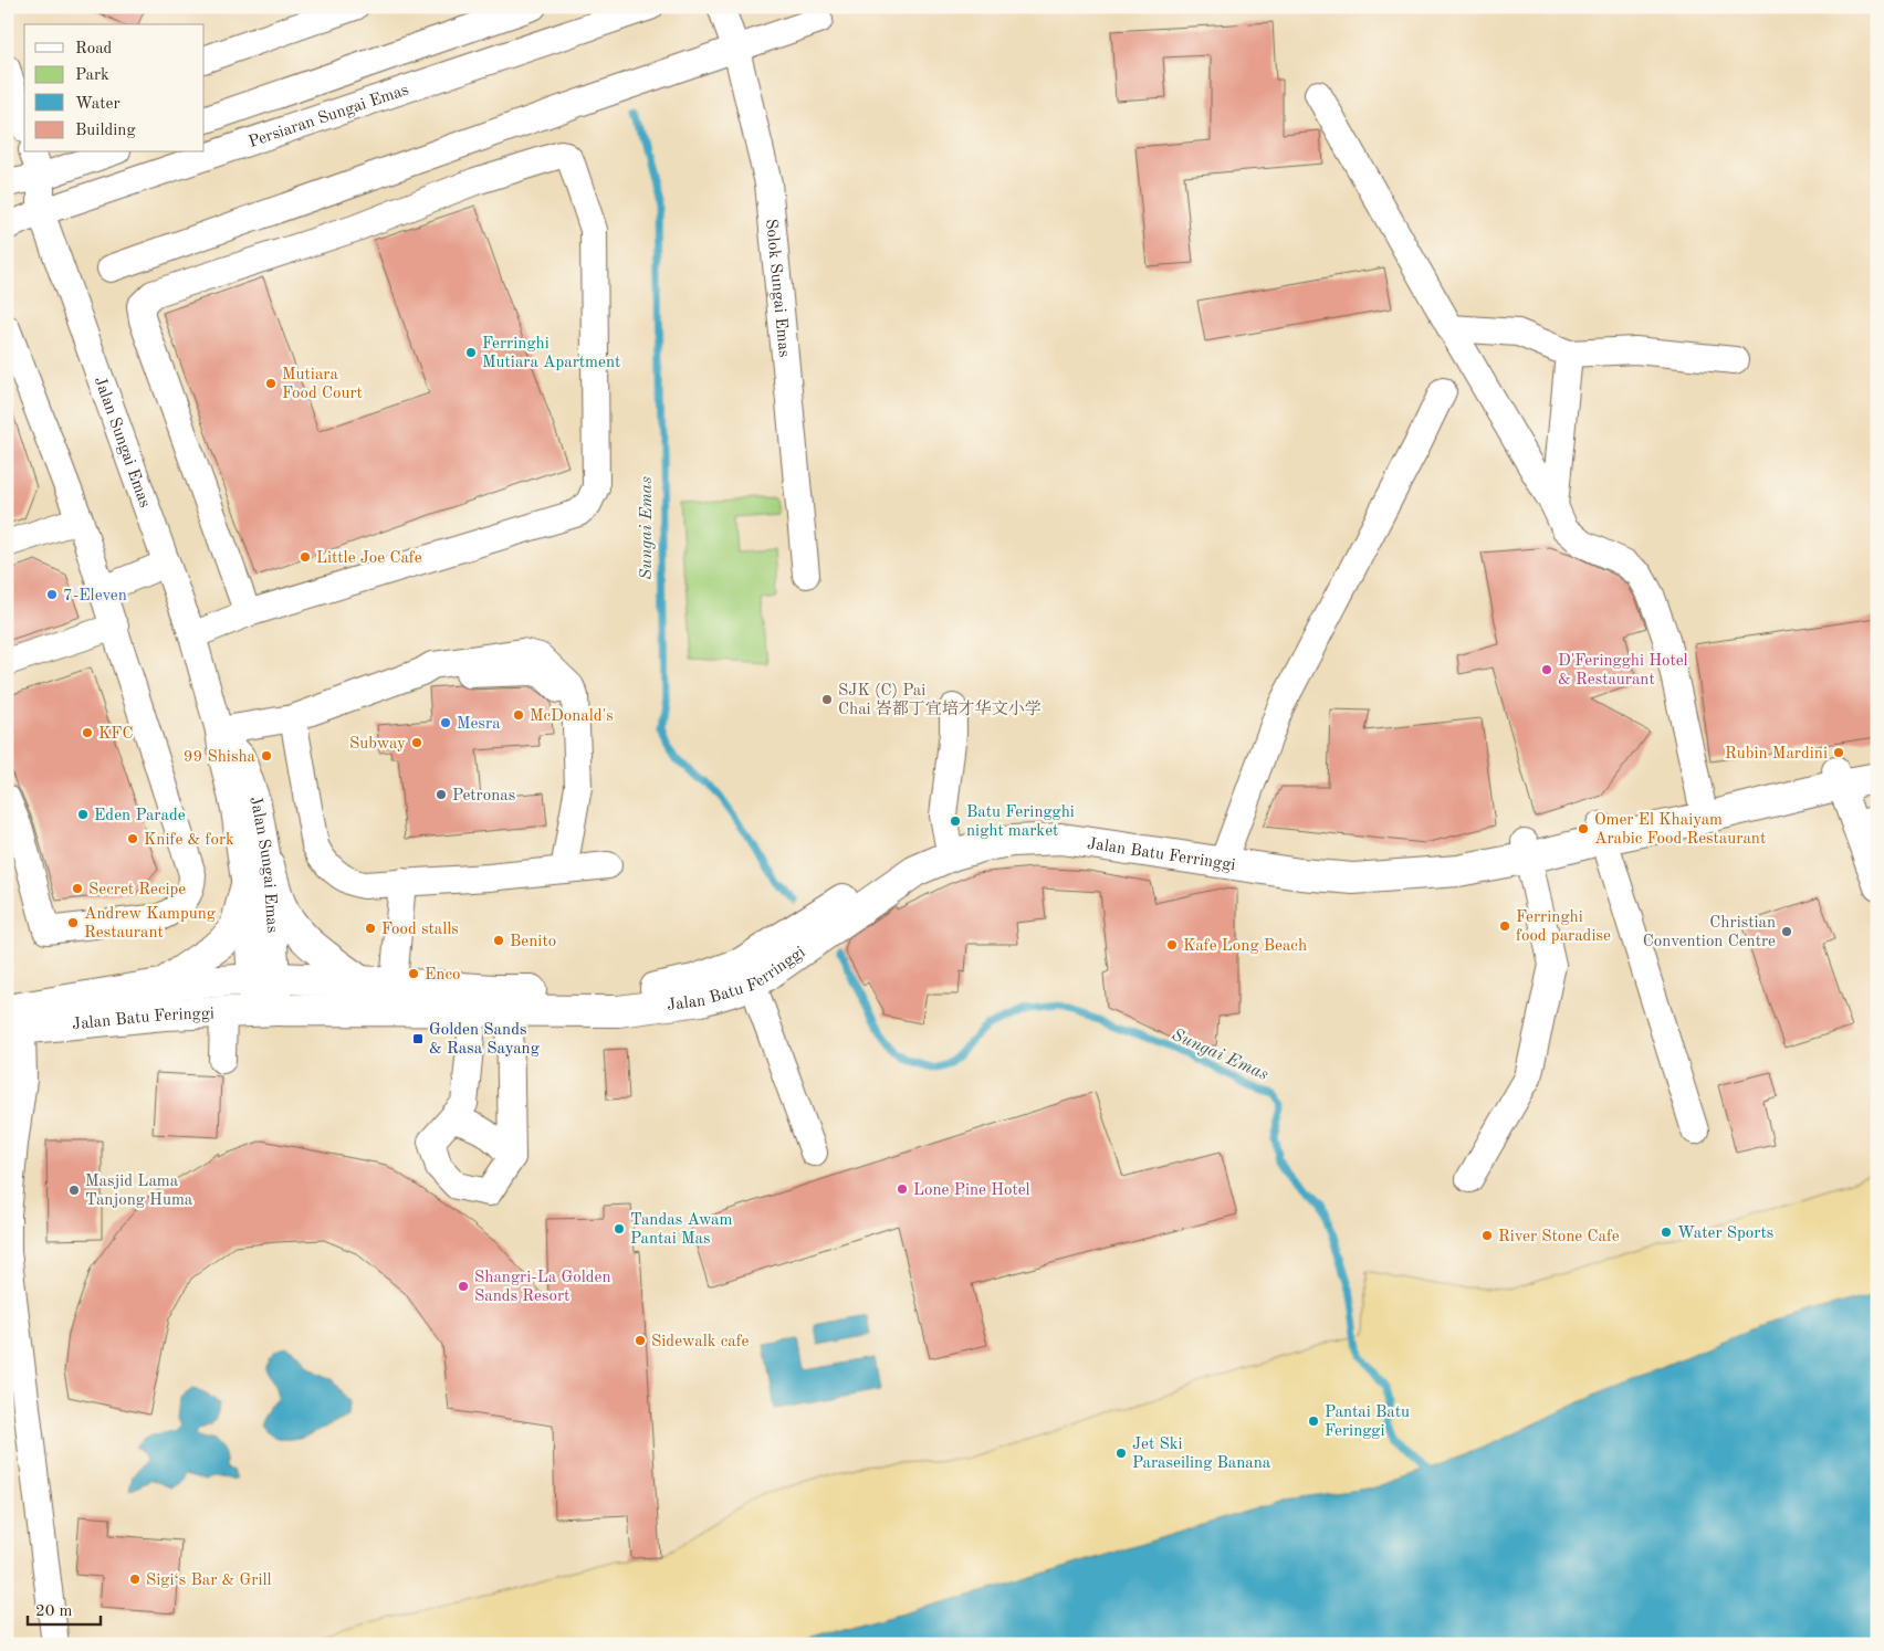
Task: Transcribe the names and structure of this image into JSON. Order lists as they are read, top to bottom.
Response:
{
  "streets": {
    "main road": ["Jalan Batu Ferringgi", "Jalan Batu Feringgi"],
    "street": ["Persiaran Sungai Emas", "Solok Sungai Emas", "Jalan Sungai Emas"]
  },
  "crossings": [
    ["Persiaran Sungai Emas", "Jalan Sungai Emas"],
    ["Jalan Sungai Emas", "Jalan Batu Ferringgi"],
    ["Jalan Sungai Emas", "Jalan Batu Feringgi"],
    ["Jalan Batu Ferringgi", "Jalan Batu Feringgi"]
  ],
  "water": ["Sungai Emas"],
  "places": {
    "other": [
      "Ferringhi Mutiara Apartment",
      "Mutiara Food Court",
      "Little Joe Cafe",
      "7-Eleven",
      "D'Feringghi Hotel & Restaurant",
      "SJK (C) Pai Chai 峇都丁宜培才华文小学",
      "McDonald's",
      "Mesra",
      "KFC",
      "Subway",
      "Rubin Mardini",
      "99 Shisha",
      "Petronas",
      "Eden Parade",
      "Batu Feringghi night market",
      "Omer El Khaiyam Arabic Food Restaurant",
      "Knife & fork",
      "Secret Recipe",
      "Andrew Kampung Restaurant",
      "Ferringhi food paradise",
      "Food stalls",
      "Christian Convention Centre",
      "Benito",
      "Kafe Long Beach",
      "Enco",
      "Lone Pine Hotel",
      "Masjid Lama Tanjong Huma",
      "Tandas Awam Pantai Mas",
      "Water Sports",
      "River Stone Cafe",
      "Shangri-La Golden Sands Resort",
      "Sidewalk cafe",
      "Pantai Batu Feringgi",
      "Jet Ski Paraseiling Banana",
      "Sigi‘s Bar & Grill"
    ],
    "transit": ["Golden Sands & Rasa Sayang"]
  },
  "legend": [
    "Road",
    "Park",
    "Water",
    "Building"
  ],
  "scale_bar": "20 m"
}
